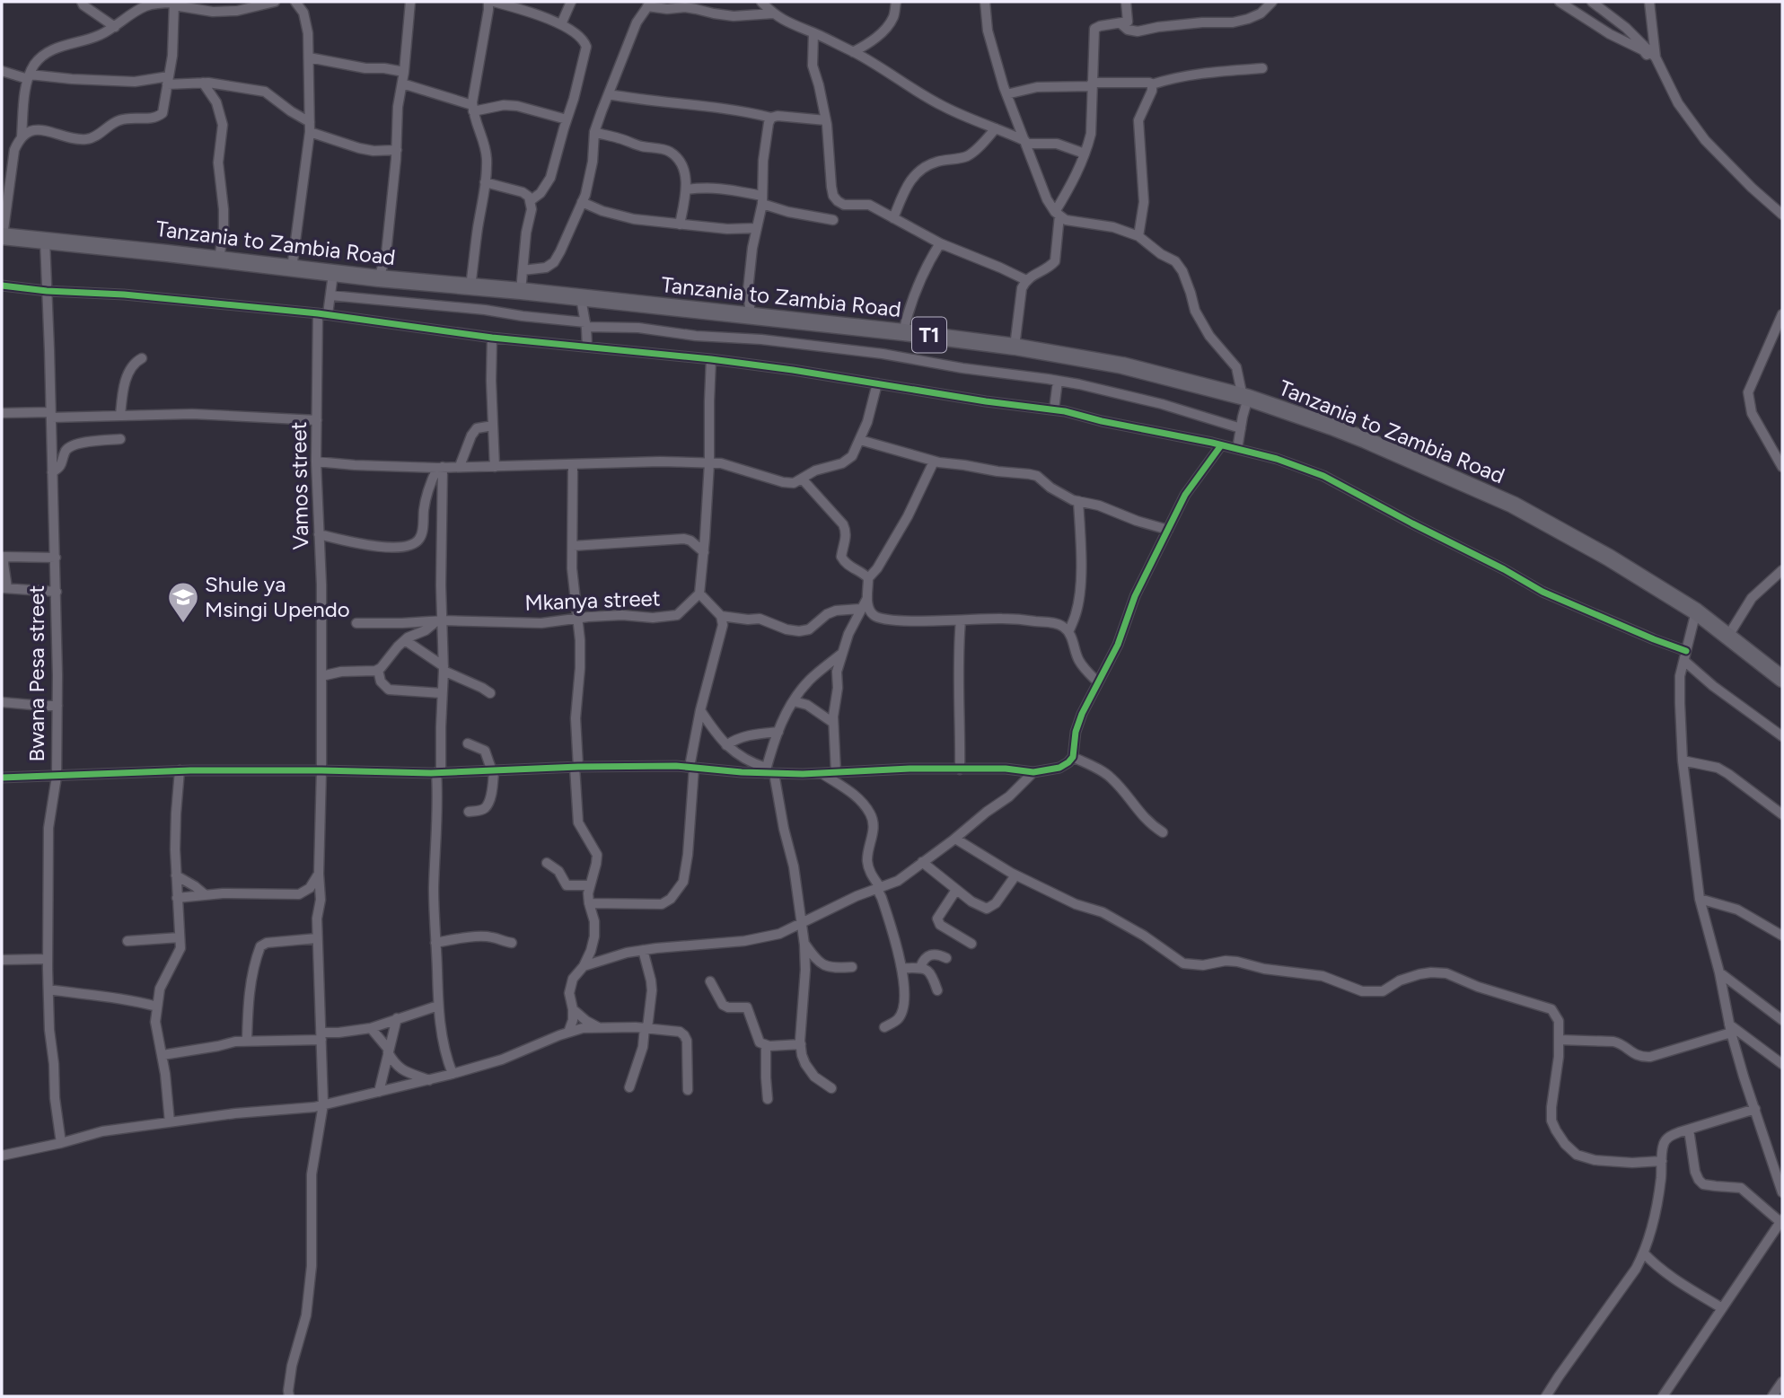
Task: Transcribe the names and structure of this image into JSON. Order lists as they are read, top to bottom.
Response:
{
  "streets": {
    "highway": ["Tanzania to Zambia Road", "T1"],
    "street": ["Vamos street", "Mkanya street", "Bwana Pesa street"]
  },
  "crossings": [
    ["Tanzania to Zambia Road", "Vamos street"],
    ["Tanzania to Zambia Road", "Bwana Pesa street"]
  ],
  "places": {
    "school or university": ["Shule ya Msingi Upendo"]
  }
}
